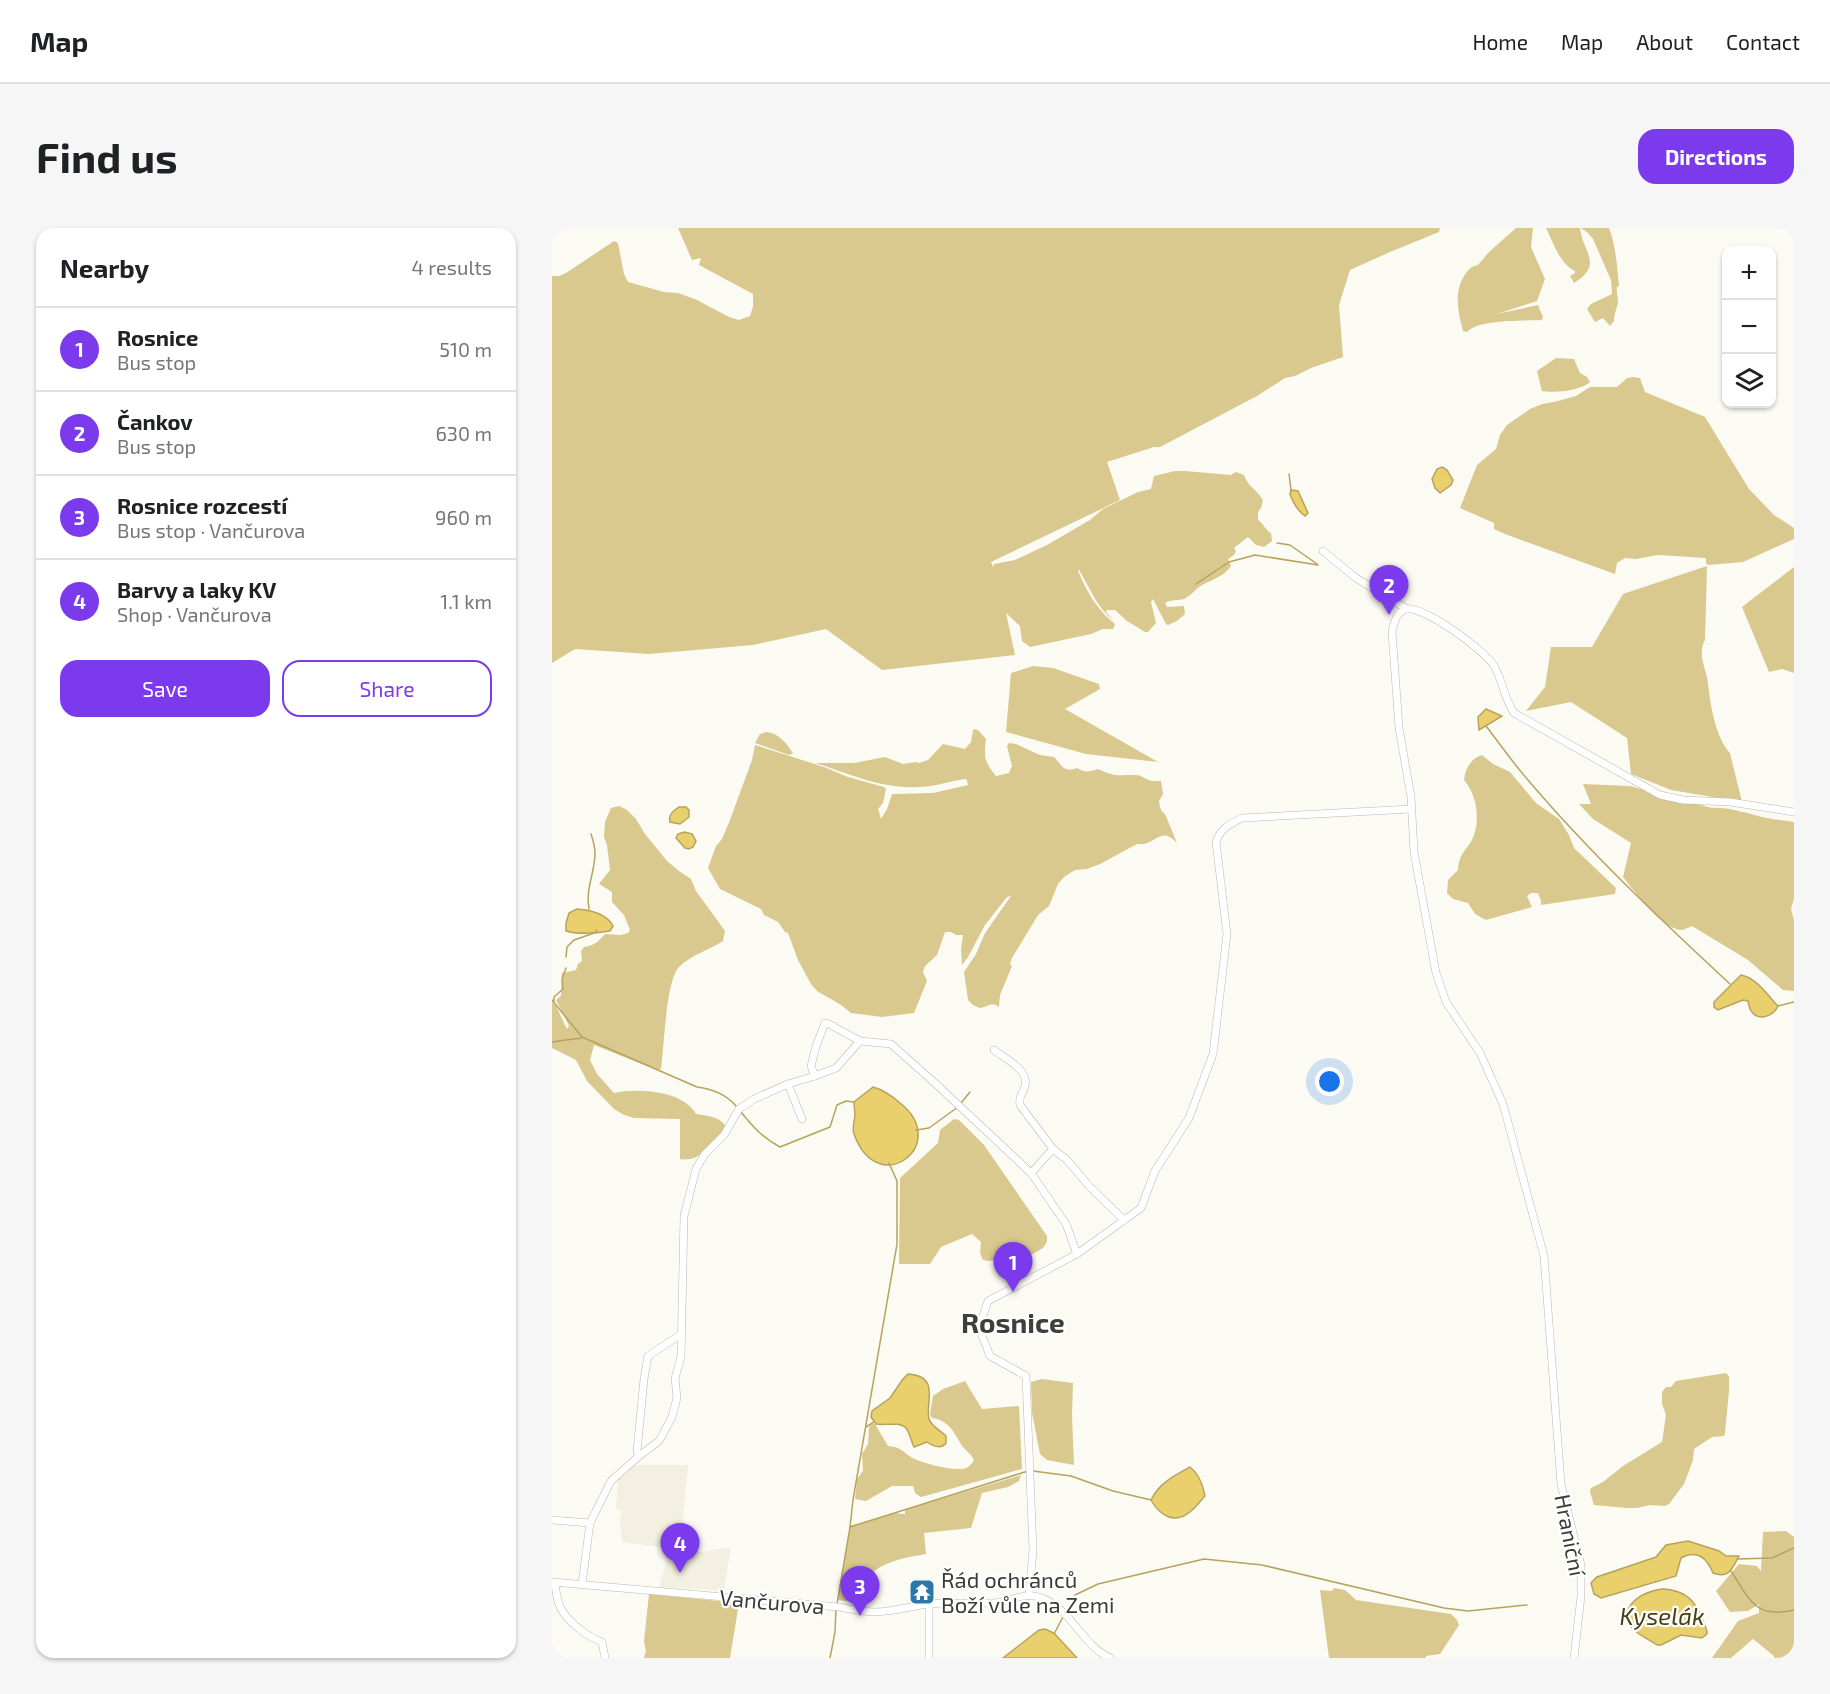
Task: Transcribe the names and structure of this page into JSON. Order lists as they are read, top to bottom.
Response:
{
  "streets": {
    "street": ["Hraniční", "Vančurova"]
  },
  "districts": ["Rosnice"],
  "water": ["Kyselák"],
  "places": {
    "temple": ["Řád ochránců Boží vůle na Zemi"]
  },
  "page": {
    "header": "Map",
    "nav": [
      "Home",
      "Map",
      "About",
      "Contact"
    ],
    "buttons": [
      "Directions",
      ["Save", "Share"]
    ],
    "title": "Find us",
    "heading": ["Nearby", "4 results"],
    "map_buttons": ["+", "−"],
    "list": [
      {
        "mark": "1",
        "name": "Rosnice",
        "note": "Bus stop",
        "value": "510 m"
      },
      {
        "mark": "2",
        "name": "Čankov",
        "note": "Bus stop",
        "value": "630 m"
      },
      {
        "mark": "3",
        "name": "Rosnice rozcestí",
        "note": "Bus stop · Vančurova",
        "value": "960 m"
      },
      {
        "mark": "4",
        "name": "Barvy a laky KV",
        "note": "Shop · Vančurova",
        "value": "1.1 km"
      }
    ],
    "pins": [
      "2",
      "1",
      "4",
      "3"
    ]
  }
}
